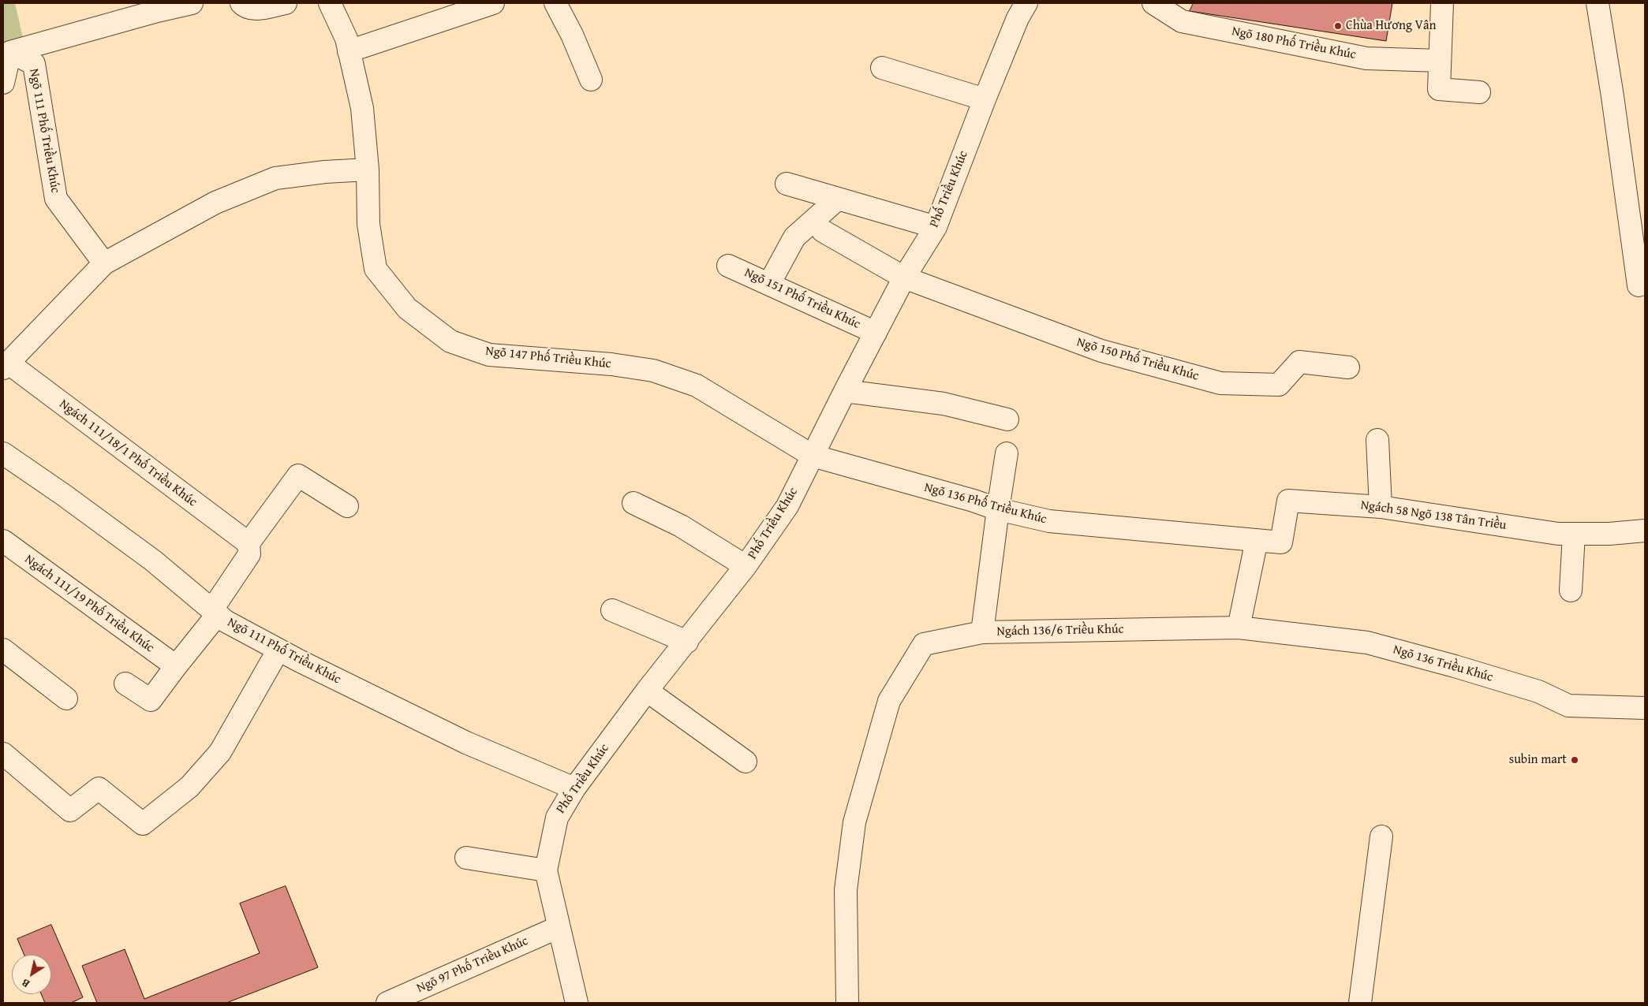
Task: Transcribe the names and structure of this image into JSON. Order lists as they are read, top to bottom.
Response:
{
  "streets": {
    "street": [
      "Ngõ 180 Phố Triều Khúc",
      "Ngõ 111 Phố Triều Khúc",
      "Phố Triều Khúc",
      "Ngõ 151 Phố Triều Khúc",
      "Ngõ 147 Phố Triều Khúc",
      "Ngõ 150 Phố Triều Khúc",
      "Ngách 111/18/1 Phố Triều Khúc",
      "Ngõ 136 Phố Triều Khúc",
      "Ngách 58 Ngõ 138 Tân Triều",
      "Ngách 111/19 Phố Triều Khúc",
      "Ngách 136/6 Triều Khúc",
      "Ngõ 136 Triều Khúc",
      "Ngõ 97 Phố Triều Khúc"
    ]
  },
  "crossings": [
    ["Ngõ 111 Phố Triều Khúc", "Phố Triều Khúc"],
    ["Phố Triều Khúc", "Ngõ 151 Phố Triều Khúc"],
    ["Phố Triều Khúc", "Ngõ 147 Phố Triều Khúc"],
    ["Phố Triều Khúc", "Ngõ 150 Phố Triều Khúc"],
    ["Phố Triều Khúc", "Ngõ 136 Phố Triều Khúc"],
    ["Phố Triều Khúc", "Ngõ 97 Phố Triều Khúc"],
    ["Ngõ 147 Phố Triều Khúc", "Ngõ 136 Phố Triều Khúc"],
    ["Ngõ 136 Phố Triều Khúc", "Ngách 58 Ngõ 138 Tân Triều"],
    ["Ngõ 136 Phố Triều Khúc", "Ngách 136/6 Triều Khúc"],
    ["Ngách 136/6 Triều Khúc", "Ngõ 136 Triều Khúc"]
  ],
  "places": ["Chùa Hương Vân", "subin mart"],
  "north": "bottom left"
}
